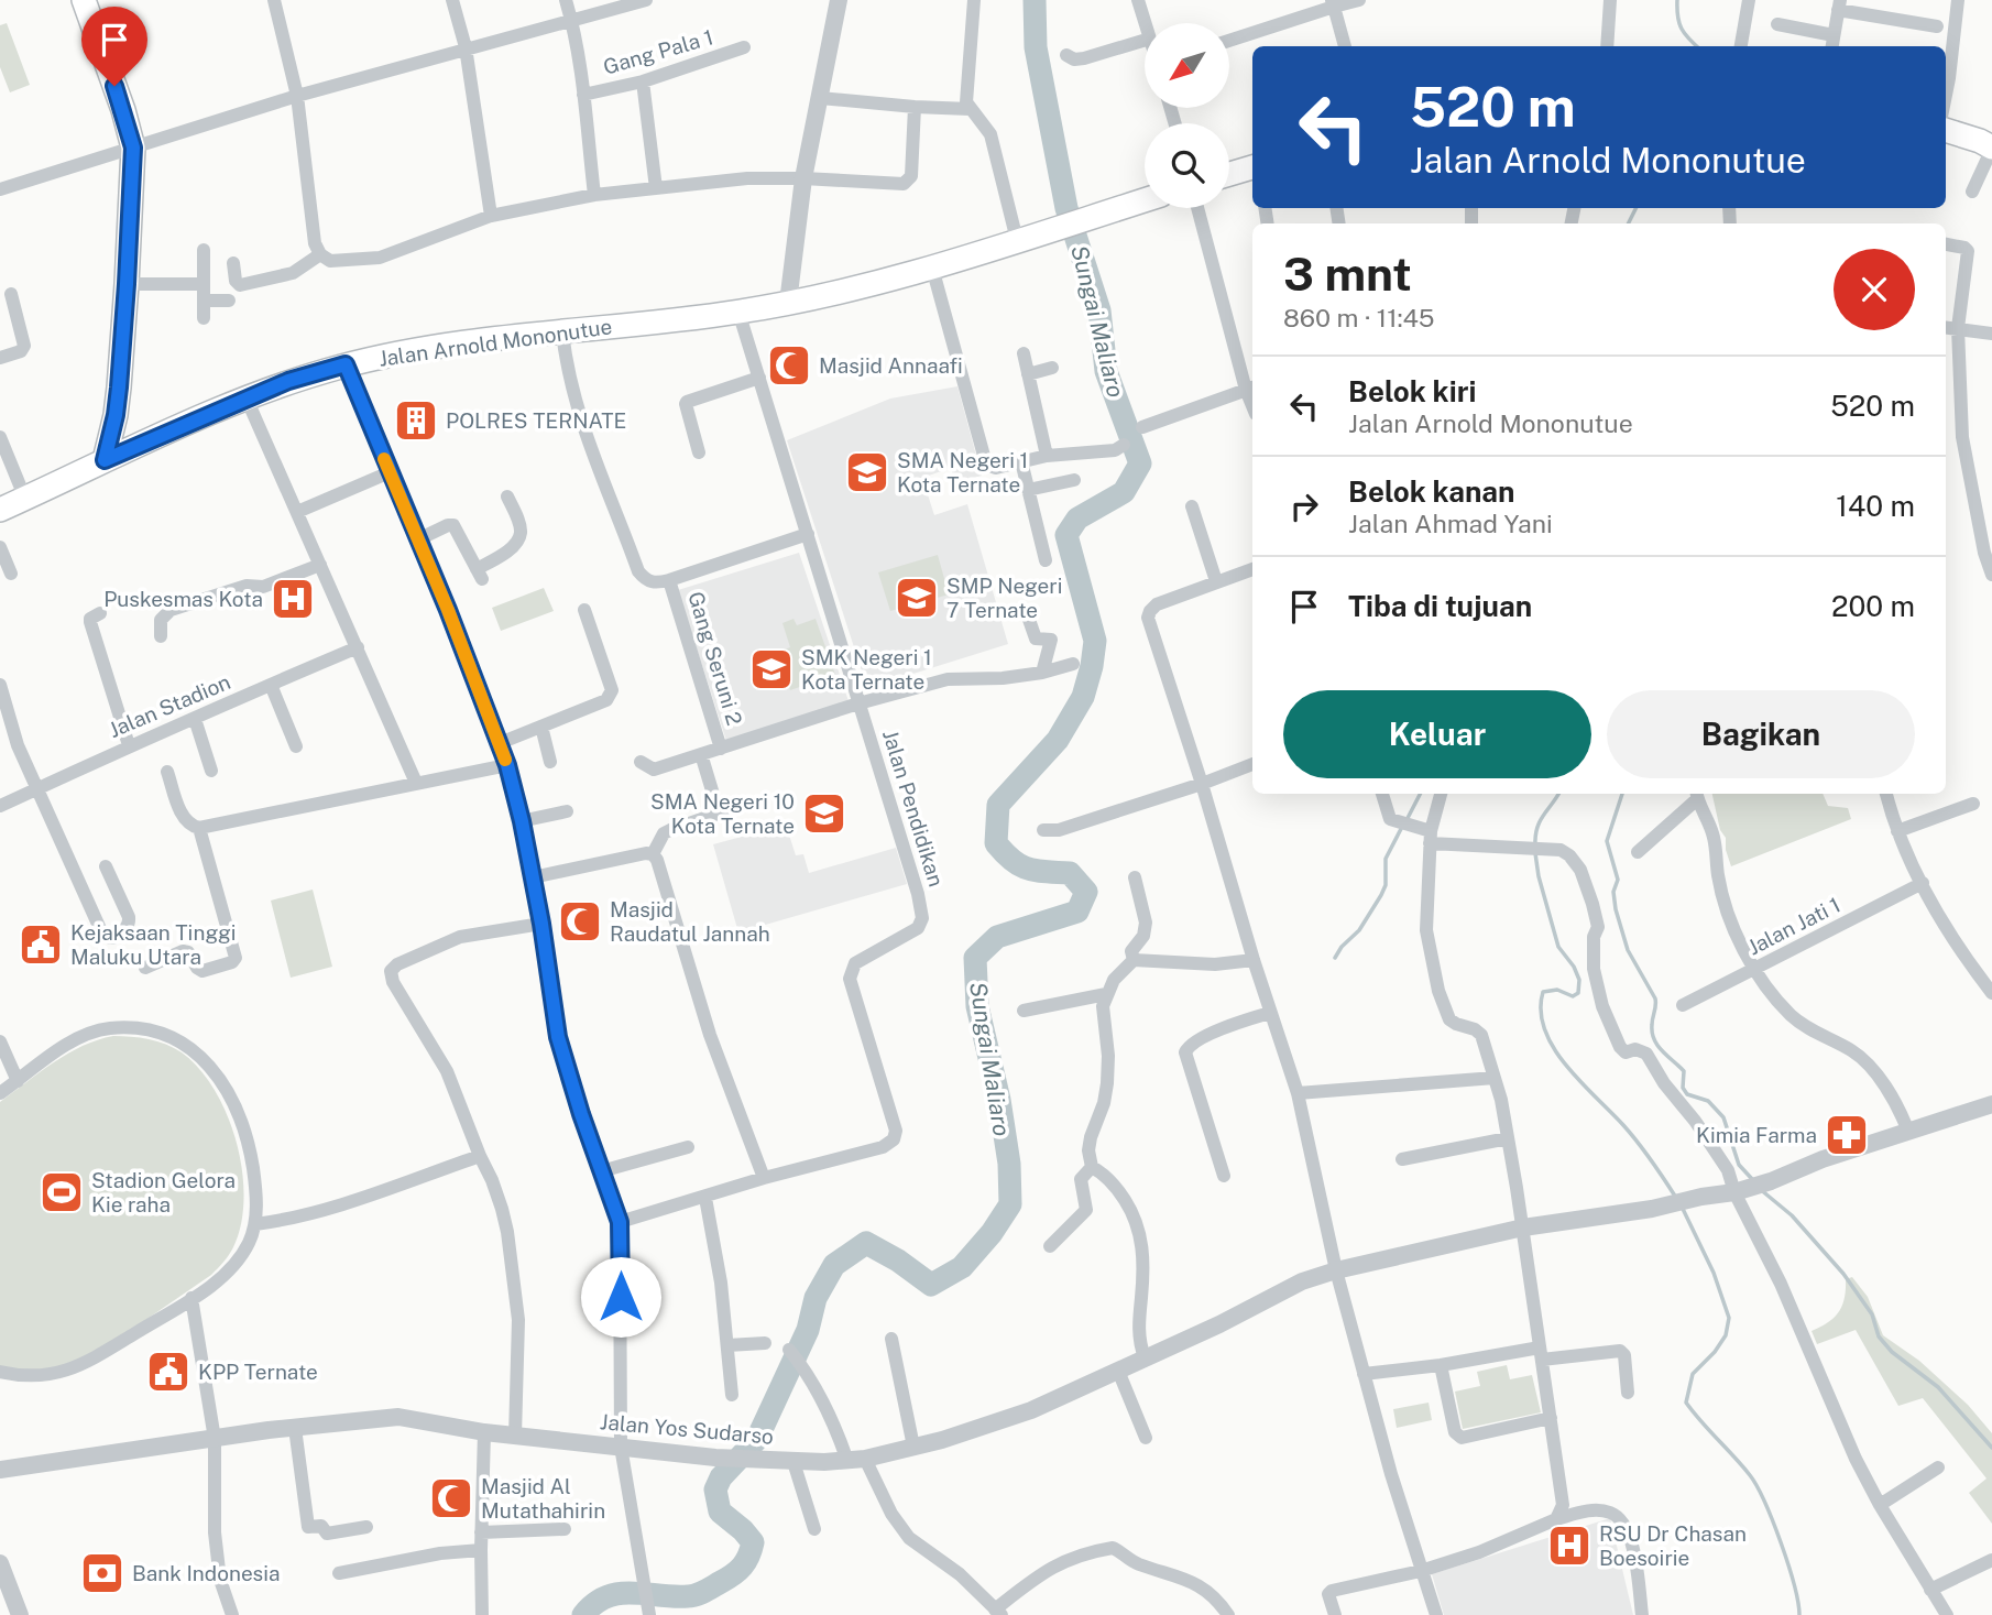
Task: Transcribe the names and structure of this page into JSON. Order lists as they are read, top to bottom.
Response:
{
  "streets": {
    "highway": ["Jalan Arnold Mononutue"],
    "street": [
      "Gang Pala 1",
      "Gang Seruni 2",
      "Jalan Stadion",
      "Jalan Pendidikan",
      "Jalan Jati 1",
      "Jalan Yos Sudarso"
    ]
  },
  "crossings": [
    ["Jalan Arnold Mononutue", "Jalan Pendidikan"]
  ],
  "water": ["Sungai Maliaro"],
  "places": {
    "mosque": ["Masjid Annaafi", "Masjid Raudatul Jannah", "Masjid Al Mutathahirin"],
    "building": ["POLRES TERNATE"],
    "school or university": [
      "SMA Negeri 1 Kota Ternate",
      "SMP Negeri 7 Ternate",
      "SMK Negeri 1 Kota Ternate",
      "SMA Negeri 10 Kota Ternate"
    ],
    "hospital": ["Puskesmas Kota", "RSU Dr Chasan Boesoirie"],
    "public building": ["Kejaksaan Tinggi Maluku Utara", "KPP Ternate"],
    "pharmacy": ["Kimia Farma"],
    "sports": ["Stadion Gelora Kie raha"],
    "bank": ["Bank Indonesia"]
  },
  "north": "bottom left",
  "page": {
    "turn": ["520 m", "Jalan Arnold Mononutue"],
    "heading": ["3 mnt", "860 m · 11:45"],
    "list": [
      {
        "name": "Belok kiri",
        "note": "Jalan Arnold Mononutue",
        "value": "520 m"
      },
      {
        "name": "Belok kanan",
        "note": "Jalan Ahmad Yani",
        "value": "140 m"
      },
      {
        "name": "Tiba di tujuan",
        "value": "200 m"
      }
    ],
    "buttons": ["Keluar", "Bagikan"]
  }
}
